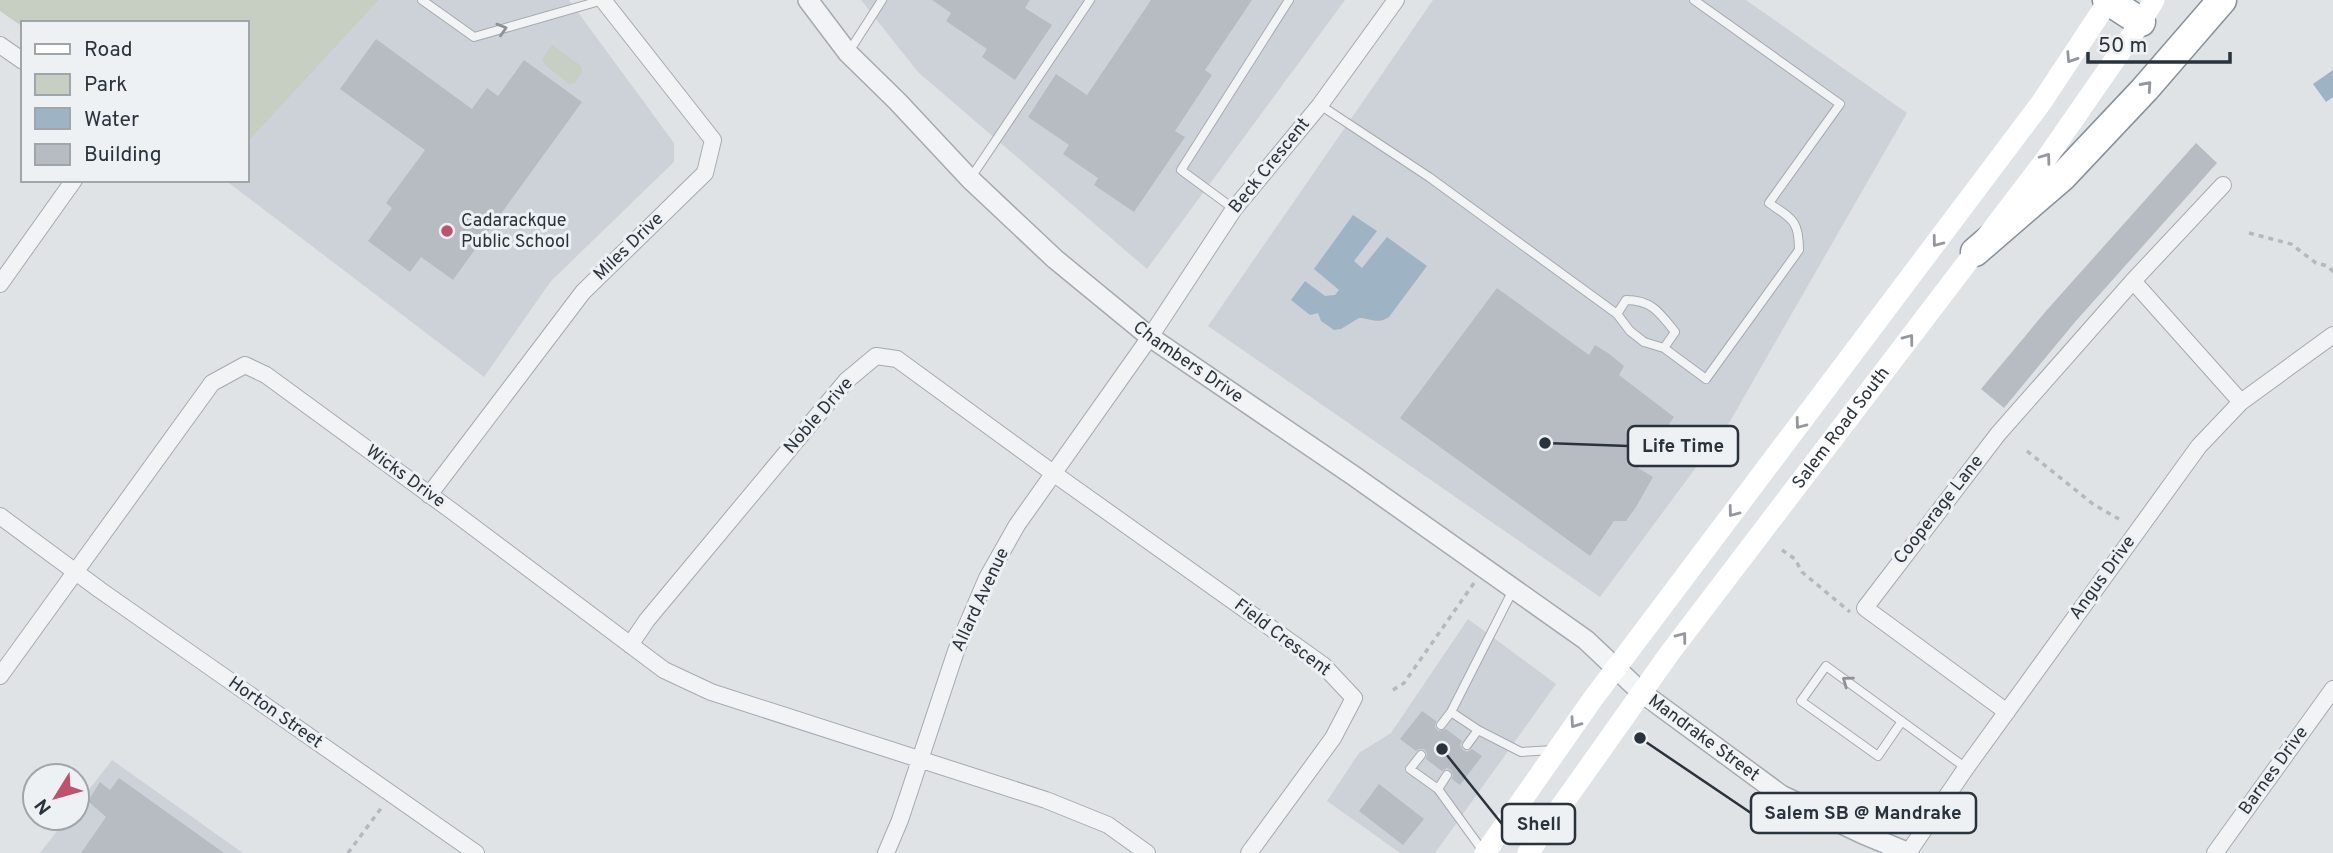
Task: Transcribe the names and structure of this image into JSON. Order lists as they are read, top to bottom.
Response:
{
  "streets": {
    "main road": ["Salem Road South"],
    "street": [
      "Beck Crescent",
      "Miles Drive",
      "Chambers Drive",
      "Noble Drive",
      "Wicks Drive",
      "Cooperage Lane",
      "Angus Drive",
      "Allard Avenue",
      "Field Crescent",
      "Horton Street",
      "Mandrake Street",
      "Barnes Drive"
    ]
  },
  "crossings": [
    ["Beck Crescent", "Chambers Drive"],
    ["Beck Crescent", "Allard Avenue"],
    ["Miles Drive", "Wicks Drive"],
    ["Chambers Drive", "Salem Road South"],
    ["Chambers Drive", "Allard Avenue"],
    ["Chambers Drive", "Mandrake Street"],
    ["Noble Drive", "Wicks Drive"],
    ["Noble Drive", "Allard Avenue"],
    ["Noble Drive", "Field Crescent"],
    ["Salem Road South", "Mandrake Street"],
    ["Wicks Drive", "Allard Avenue"],
    ["Wicks Drive", "Horton Street"],
    ["Cooperage Lane", "Angus Drive"],
    ["Angus Drive", "Mandrake Street"],
    ["Allard Avenue", "Field Crescent"]
  ],
  "places": [
    "Cadarackque Public School",
    "Life Time",
    "Salem SB @ Mandrake",
    "Shell"
  ],
  "legend": [
    "Road",
    "Park",
    "Water",
    "Building"
  ],
  "scale_bar": "50 m",
  "north": "bottom left"
}
